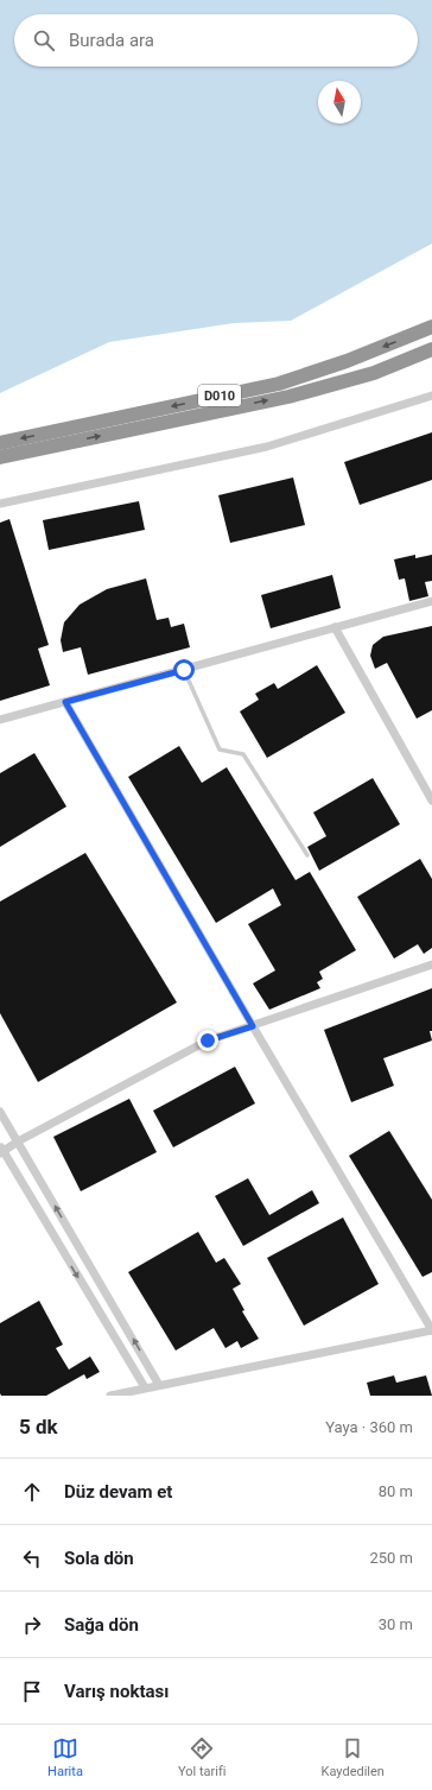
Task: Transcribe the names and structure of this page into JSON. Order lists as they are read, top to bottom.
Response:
{
  "streets": {
    "highway": ["D010"]
  },
  "north": "top",
  "page": {
    "search": "Burada ara",
    "heading": ["5 dk", "Yaya · 360 m"],
    "list": [
      ["Düz devam et", "80 m"],
      ["Sola dön", "250 m"],
      ["Sağa dön", "30 m"],
      "Varış noktası"
    ],
    "nav": ["Harita", "Yol tarifi", "Kaydedilen"]
  }
}
